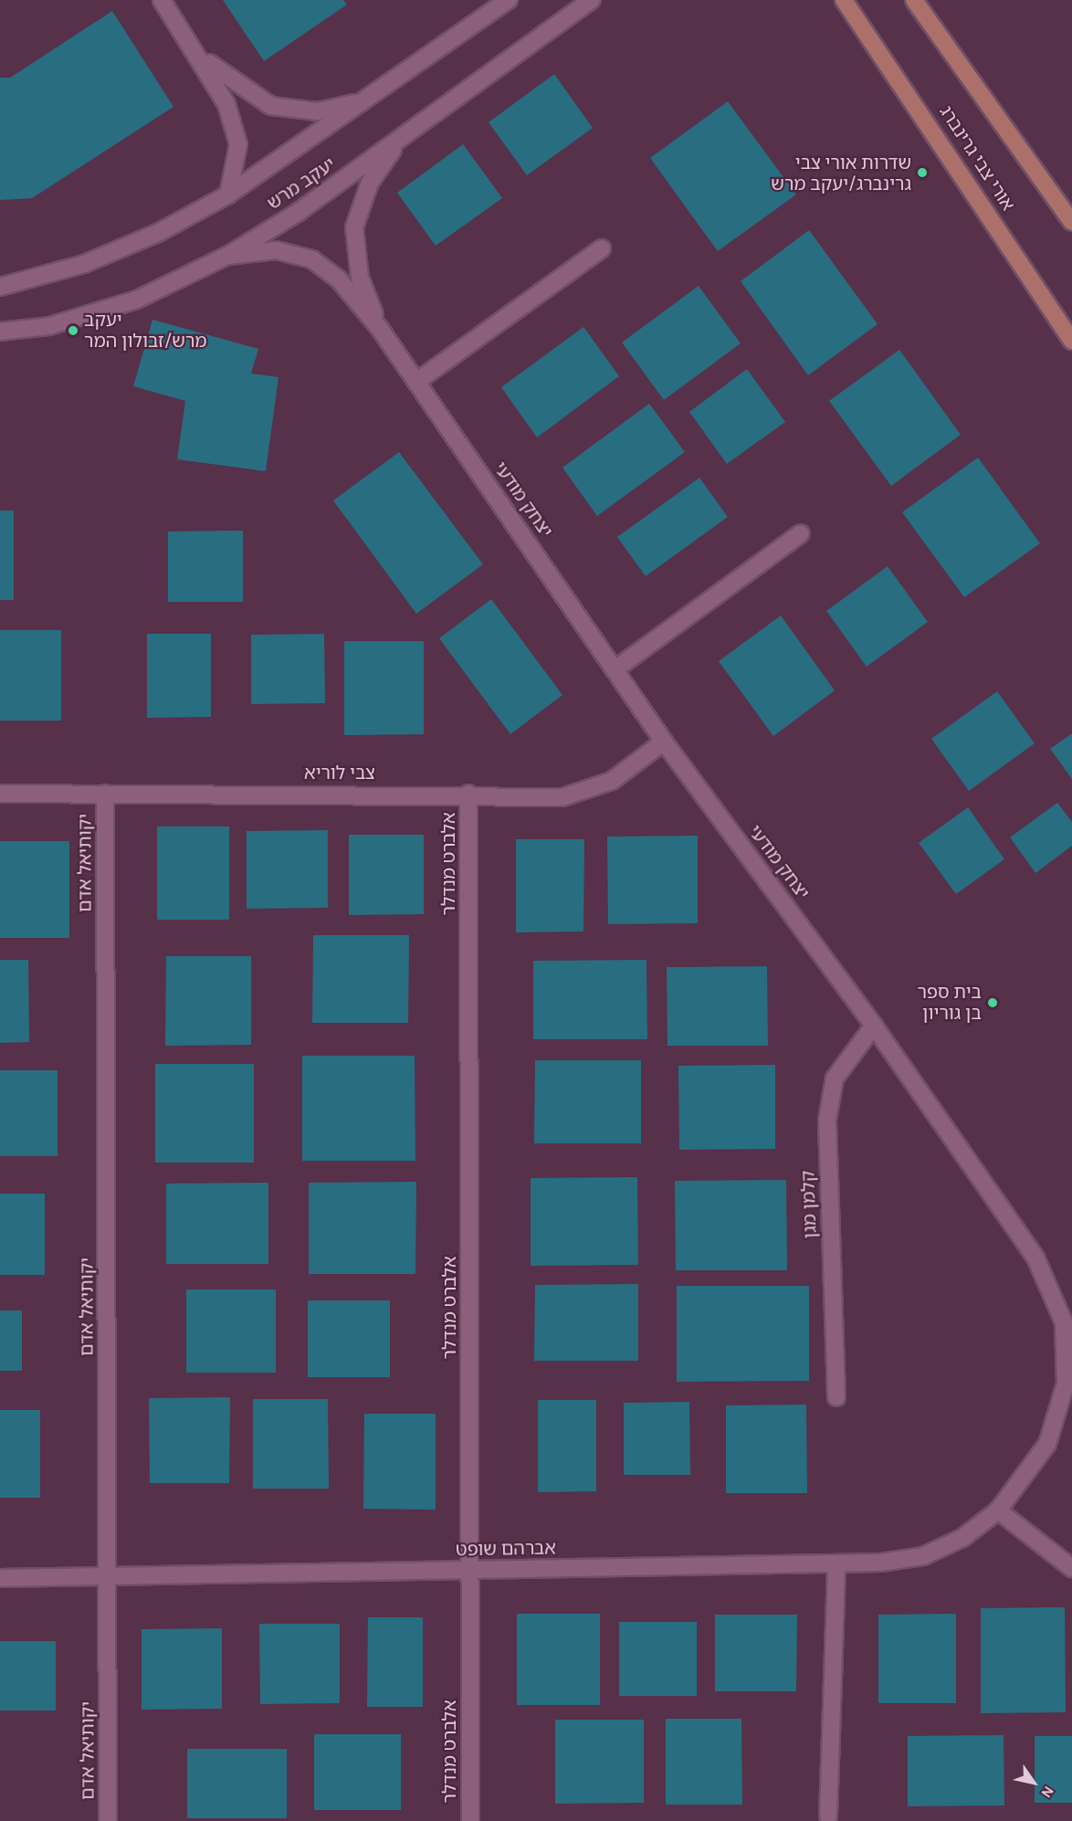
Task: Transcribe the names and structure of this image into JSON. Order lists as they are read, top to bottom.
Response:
{
  "streets": {
    "main road": ["אורי צבי גרינברג"],
    "street": [
      "יעקב מרש",
      "יצחק מודעי",
      "צבי לוריא",
      "יקותיאל אדם",
      "אלברט מנדלר",
      "קלמן מגן",
      "אברהם שופט"
    ]
  },
  "crossings": [
    ["יעקב מרש", "יצחק מודעי"],
    ["יצחק מודעי", "צבי לוריא"],
    ["יצחק מודעי", "קלמן מגן"],
    ["יצחק מודעי", "אברהם שופט"],
    ["צבי לוריא", "יקותיאל אדם"],
    ["צבי לוריא", "אלברט מנדלר"],
    ["יקותיאל אדם", "אברהם שופט"],
    ["אלברט מנדלר", "אברהם שופט"]
  ],
  "places": ["שדרות אורי צבי גרינברג/יעקב מרש", "יעקב מרש/זבולון המר", "בית ספר בן גוריון"],
  "north": "bottom right"
}
